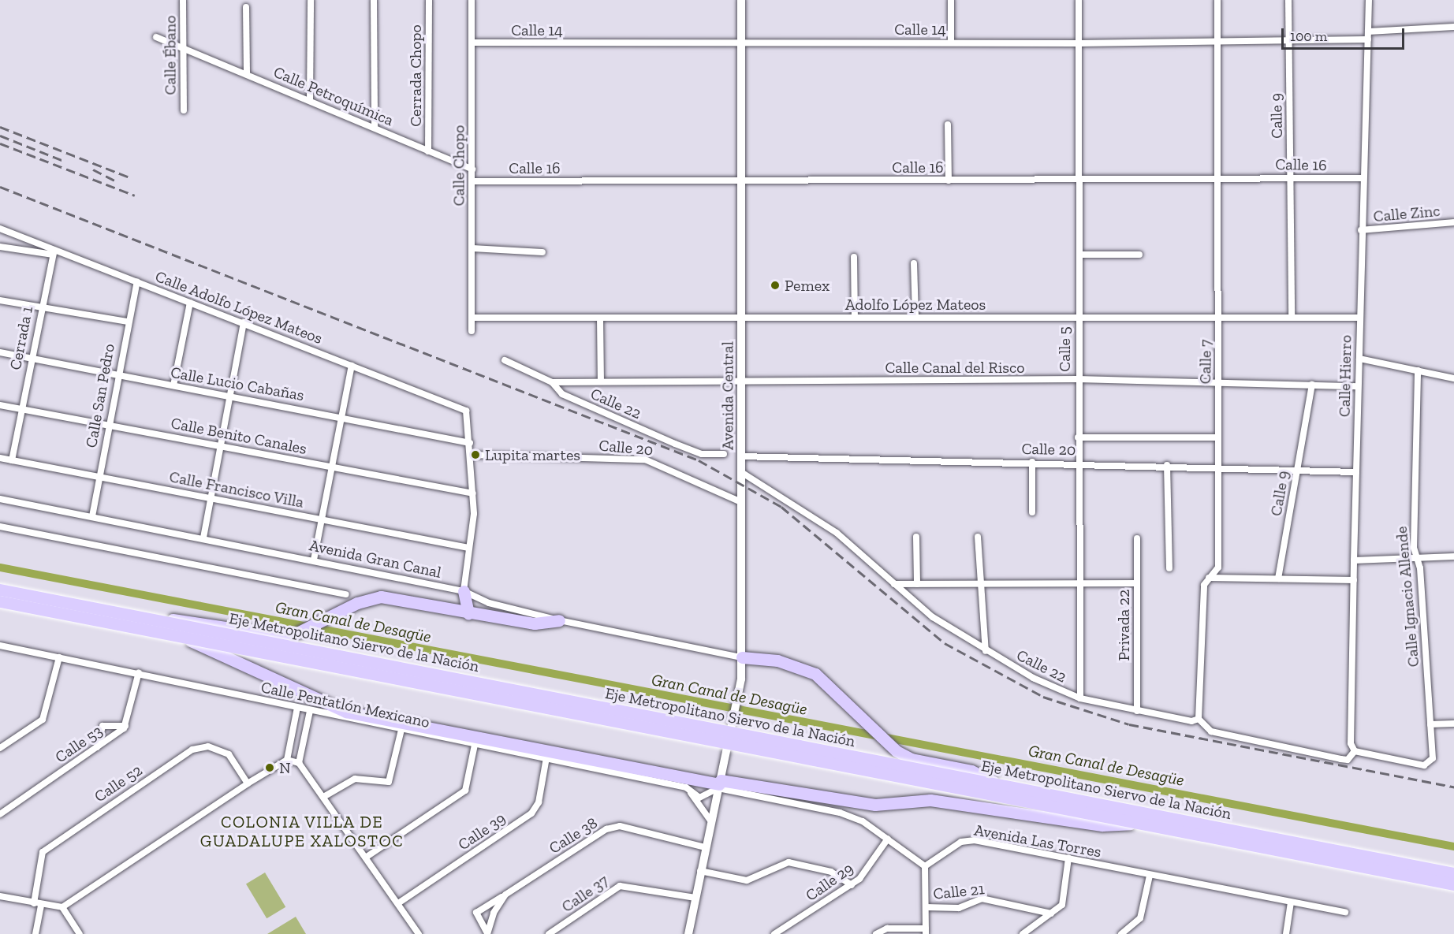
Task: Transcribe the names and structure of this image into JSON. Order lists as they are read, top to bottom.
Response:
{
  "streets": {
    "highway": ["Eje Metropolitano Siervo de la Nación"],
    "street": [
      "Calle 14",
      "Calle Ébano",
      "Cerrada Chopo",
      "Calle Petroquímica",
      "Calle 9",
      "Calle 16",
      "Calle Chopo",
      "Calle Zinc",
      "Adolfo López Mateos",
      "Calle Adolfo López Mateos",
      "Cerrada 1",
      "Calle 5",
      "Calle 7",
      "Calle Canal del Risco",
      "Calle Hierro",
      "Calle Lucio Cabañas",
      "Calle San Pedro",
      "Avenida Central",
      "Calle 22",
      "Calle Benito Canales",
      "Calle 20",
      "Calle Francisco Villa",
      "Avenida Gran Canal",
      "Calle Ignacio Allende",
      "Privada 22",
      "Calle Pentatlón Mexicano",
      "Calle 53",
      "Calle 52",
      "Calle 39",
      "Calle 38",
      "Avenida Las Torres",
      "Calle 29",
      "Calle 21",
      "Calle 37"
    ]
  },
  "crossings": [
    ["Calle 14", "Calle 9"],
    ["Calle 14", "Calle Chopo"],
    ["Calle 14", "Calle 5"],
    ["Calle 14", "Calle 7"],
    ["Calle 14", "Calle Hierro"],
    ["Calle 14", "Avenida Central"],
    ["Calle Ébano", "Calle Petroquímica"],
    ["Cerrada Chopo", "Calle Petroquímica"],
    ["Calle Petroquímica", "Calle Chopo"],
    ["Calle 9", "Calle 16"],
    ["Calle 9", "Adolfo López Mateos"],
    ["Calle 9", "Calle Canal del Risco"],
    ["Calle 9", "Calle 20"],
    ["Calle 16", "Calle Chopo"],
    ["Calle 16", "Calle 5"],
    ["Calle 16", "Calle 7"],
    ["Calle 16", "Calle Hierro"],
    ["Calle 16", "Avenida Central"],
    ["Calle Chopo", "Adolfo López Mateos"],
    ["Calle Zinc", "Calle Hierro"],
    ["Adolfo López Mateos", "Calle 5"],
    ["Adolfo López Mateos", "Calle 7"],
    ["Adolfo López Mateos", "Calle Hierro"],
    ["Adolfo López Mateos", "Avenida Central"],
    ["Calle Adolfo López Mateos", "Cerrada 1"],
    ["Calle Adolfo López Mateos", "Calle Lucio Cabañas"],
    ["Calle Adolfo López Mateos", "Calle San Pedro"],
    ["Cerrada 1", "Calle Lucio Cabañas"],
    ["Cerrada 1", "Calle Benito Canales"],
    ["Cerrada 1", "Calle Francisco Villa"],
    ["Calle 5", "Calle Canal del Risco"],
    ["Calle 5", "Calle 22"],
    ["Calle 5", "Calle 20"],
    ["Calle 7", "Calle Canal del Risco"],
    ["Calle 7", "Calle 22"],
    ["Calle 7", "Calle 20"],
    ["Calle Canal del Risco", "Calle Hierro"],
    ["Calle Canal del Risco", "Avenida Central"],
    ["Calle Canal del Risco", "Calle 22"],
    ["Calle Hierro", "Calle 20"],
    ["Calle Hierro", "Calle Ignacio Allende"],
    ["Calle Lucio Cabañas", "Calle San Pedro"],
    ["Calle San Pedro", "Calle Benito Canales"],
    ["Calle San Pedro", "Calle Francisco Villa"],
    ["Calle San Pedro", "Avenida Gran Canal"],
    ["Avenida Central", "Calle 22"],
    ["Avenida Central", "Calle 20"],
    ["Avenida Central", "Avenida Gran Canal"],
    ["Avenida Central", "Calle Pentatlón Mexicano"],
    ["Avenida Central", "Calle 38"],
    ["Avenida Central", "Calle 37"],
    ["Calle 22", "Privada 22"],
    ["Calle Pentatlón Mexicano", "Calle 53"],
    ["Calle Pentatlón Mexicano", "Calle 39"]
  ],
  "districts": ["COLONIA VILLA DE GUADALUPE XALOSTOC"],
  "water": ["Gran Canal de Desagüe"],
  "places": ["Pemex", "Lupita martes", "N"],
  "scale_bar": "100 m"
}
